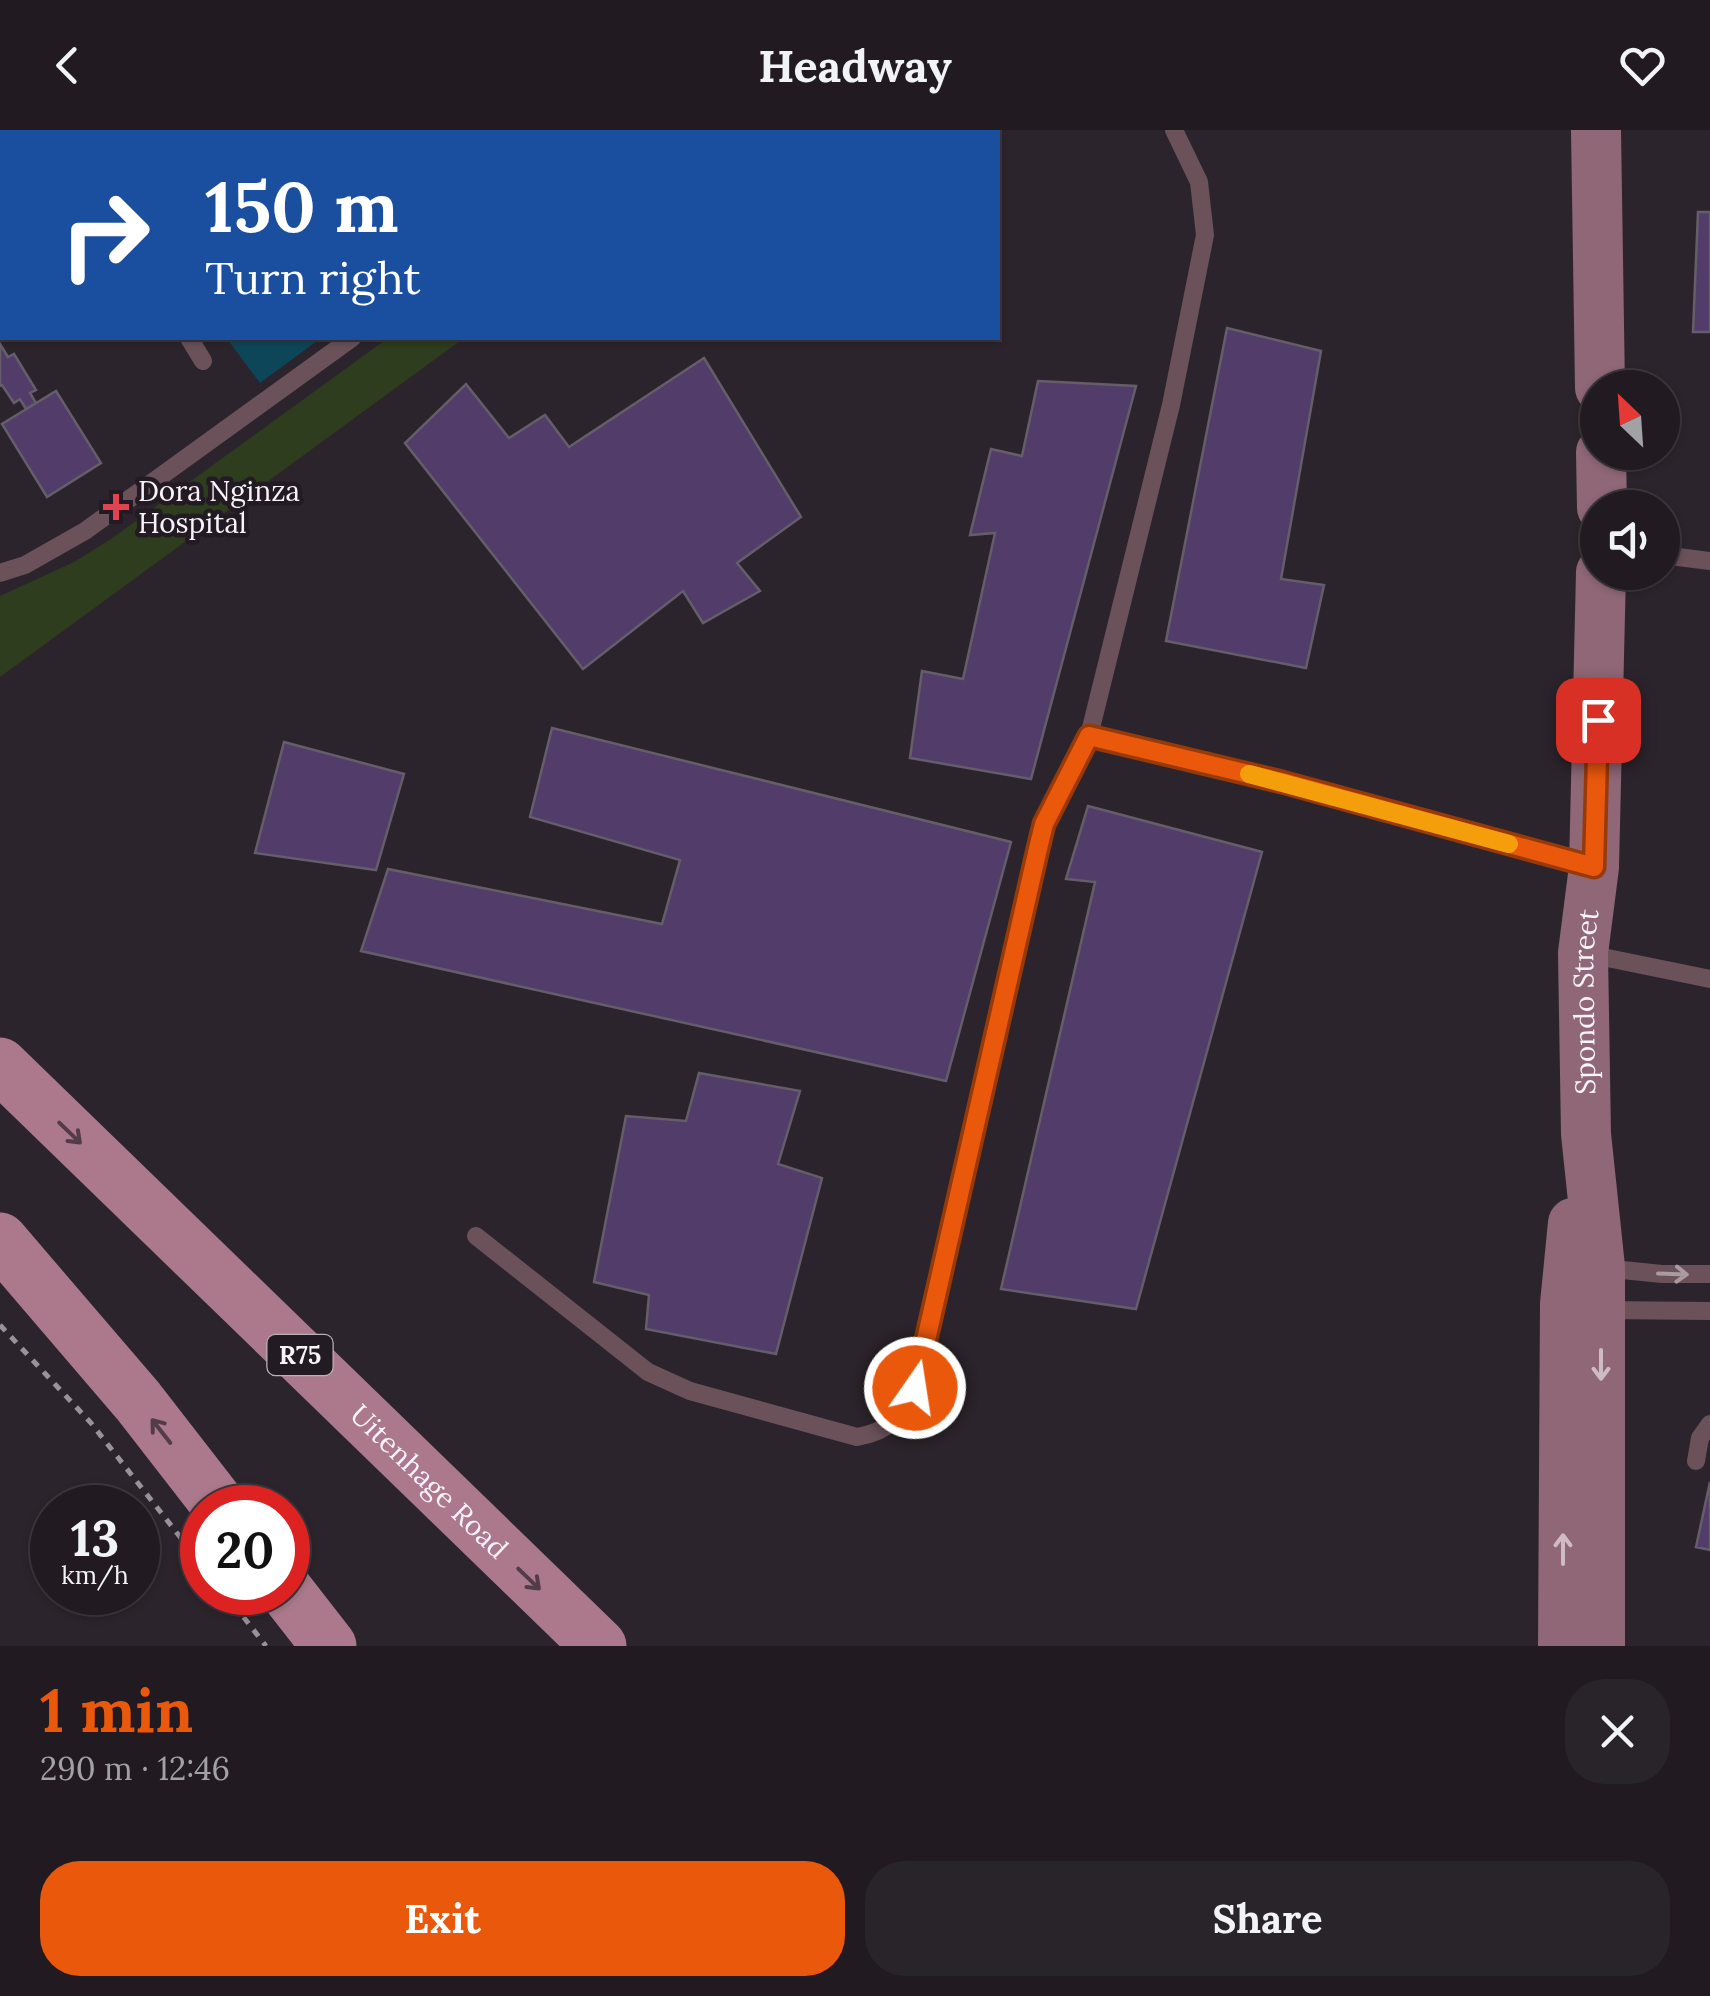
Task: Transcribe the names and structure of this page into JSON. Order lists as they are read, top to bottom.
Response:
{
  "streets": {
    "main road": ["Spondo Street", "R75", "Uitenhage Road"]
  },
  "places": {
    "health": ["Dora Nginza Hospital"]
  },
  "north": "top left",
  "page": {
    "header": "Headway",
    "turn": ["150 m", "Turn right"],
    "speed": "13 km/h",
    "limit": "20",
    "heading": ["1 min", "290 m · 12:46"],
    "buttons": ["Exit", "Share"]
  }
}
